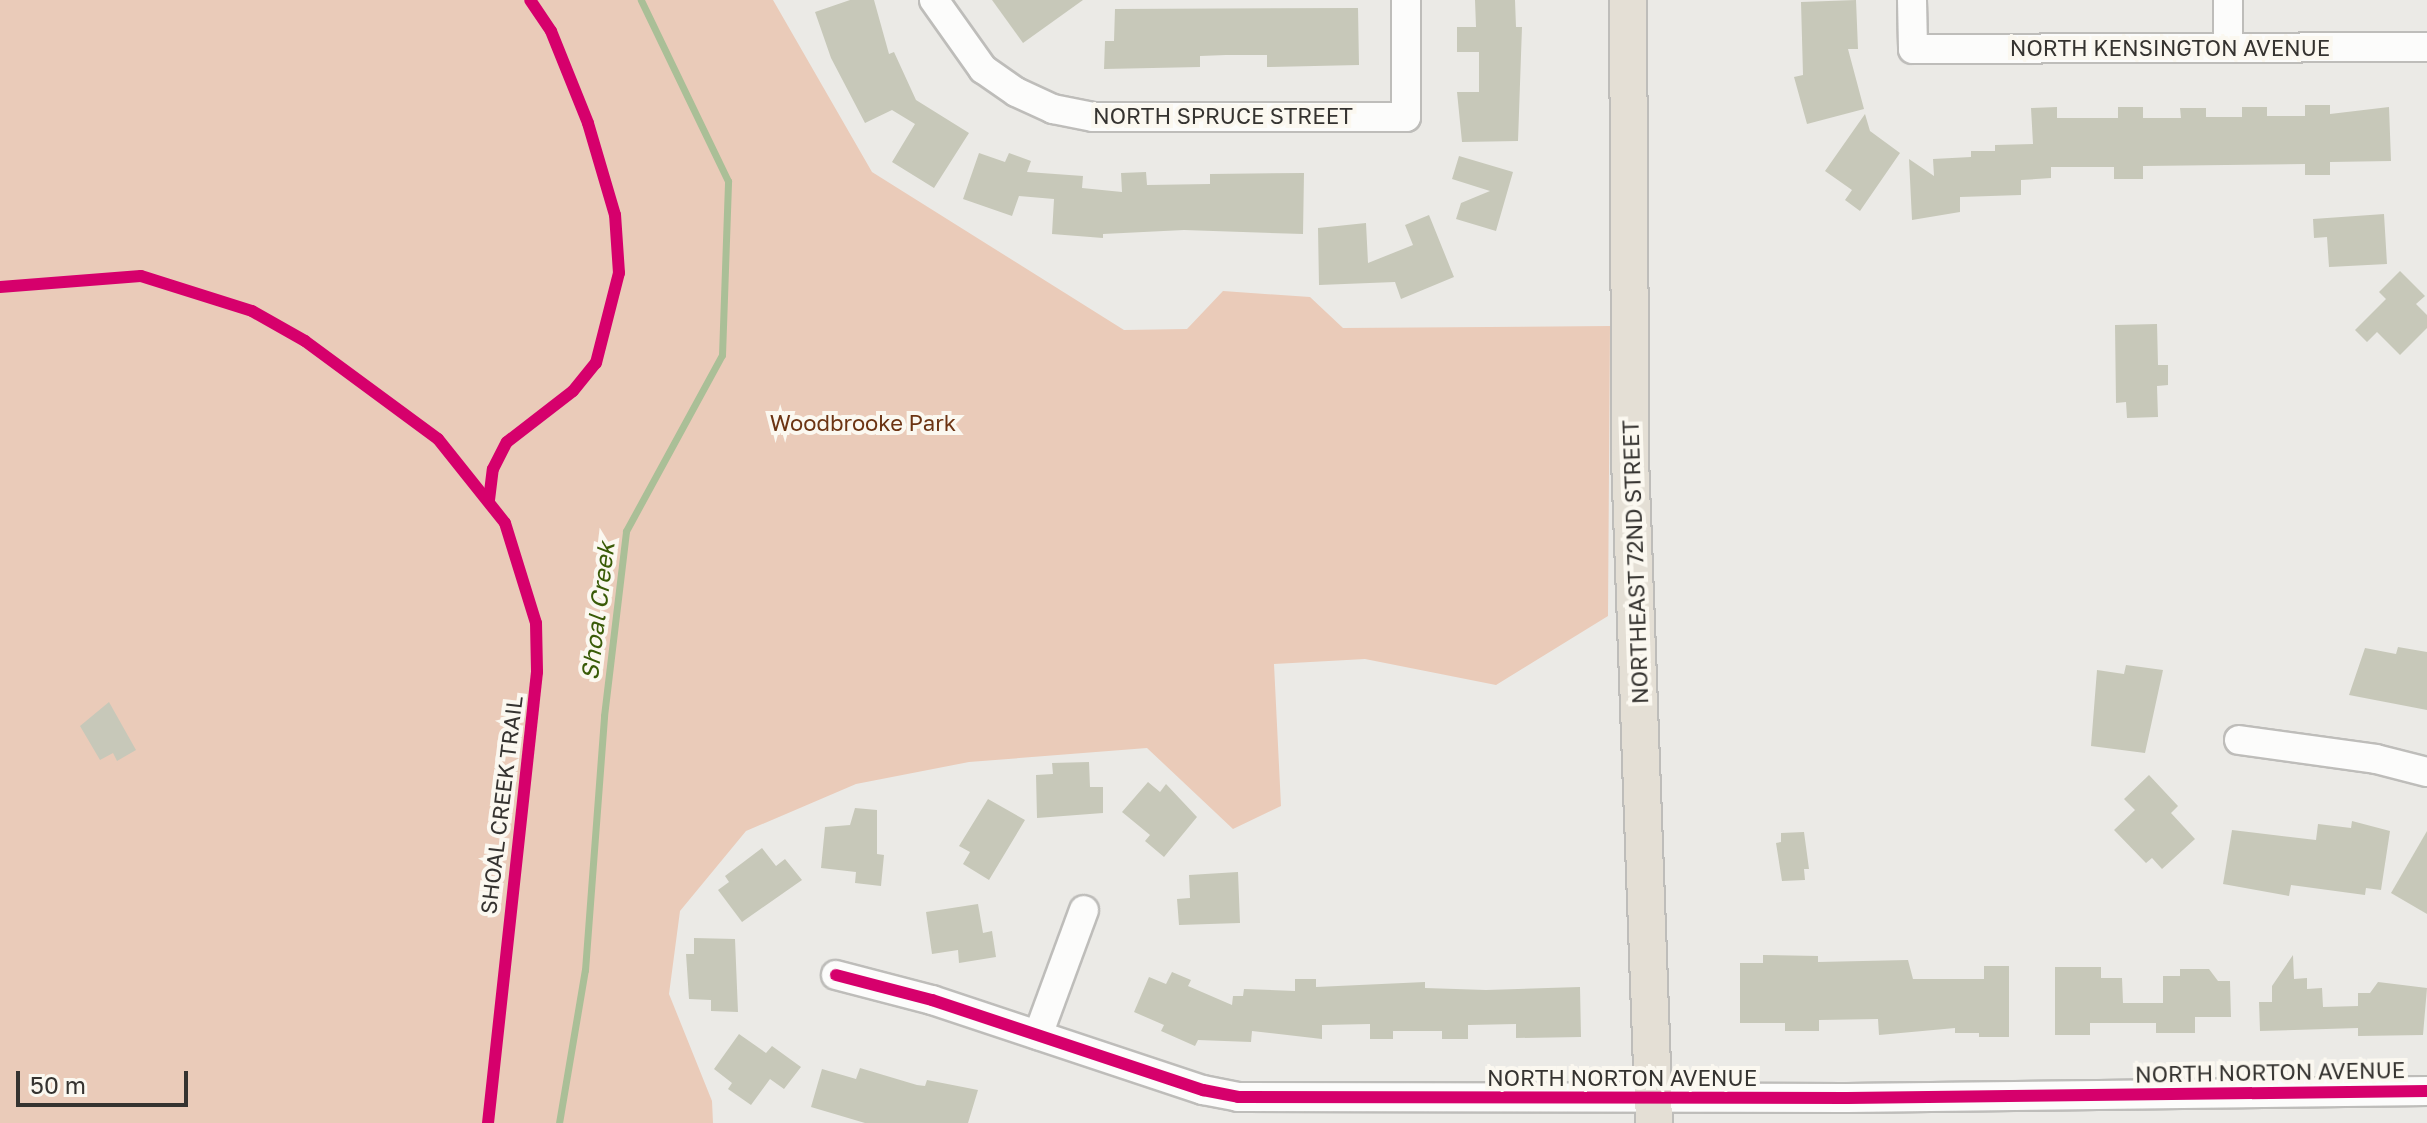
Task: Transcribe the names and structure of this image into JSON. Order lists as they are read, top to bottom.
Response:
{
  "streets": {
    "main road": ["NORTHEAST 72ND STREET"],
    "street": ["NORTH KENSINGTON AVENUE", "NORTH SPRUCE STREET", "NORTH NORTON AVENUE"],
    "cycle path": ["SHOAL CREEK TRAIL"]
  },
  "crossings": [
    ["NORTHEAST 72ND STREET", "NORTH NORTON AVENUE"]
  ],
  "water": ["Shoal Creek"],
  "parks": ["Woodbrooke Park"],
  "scale_bar": "50 m"
}
